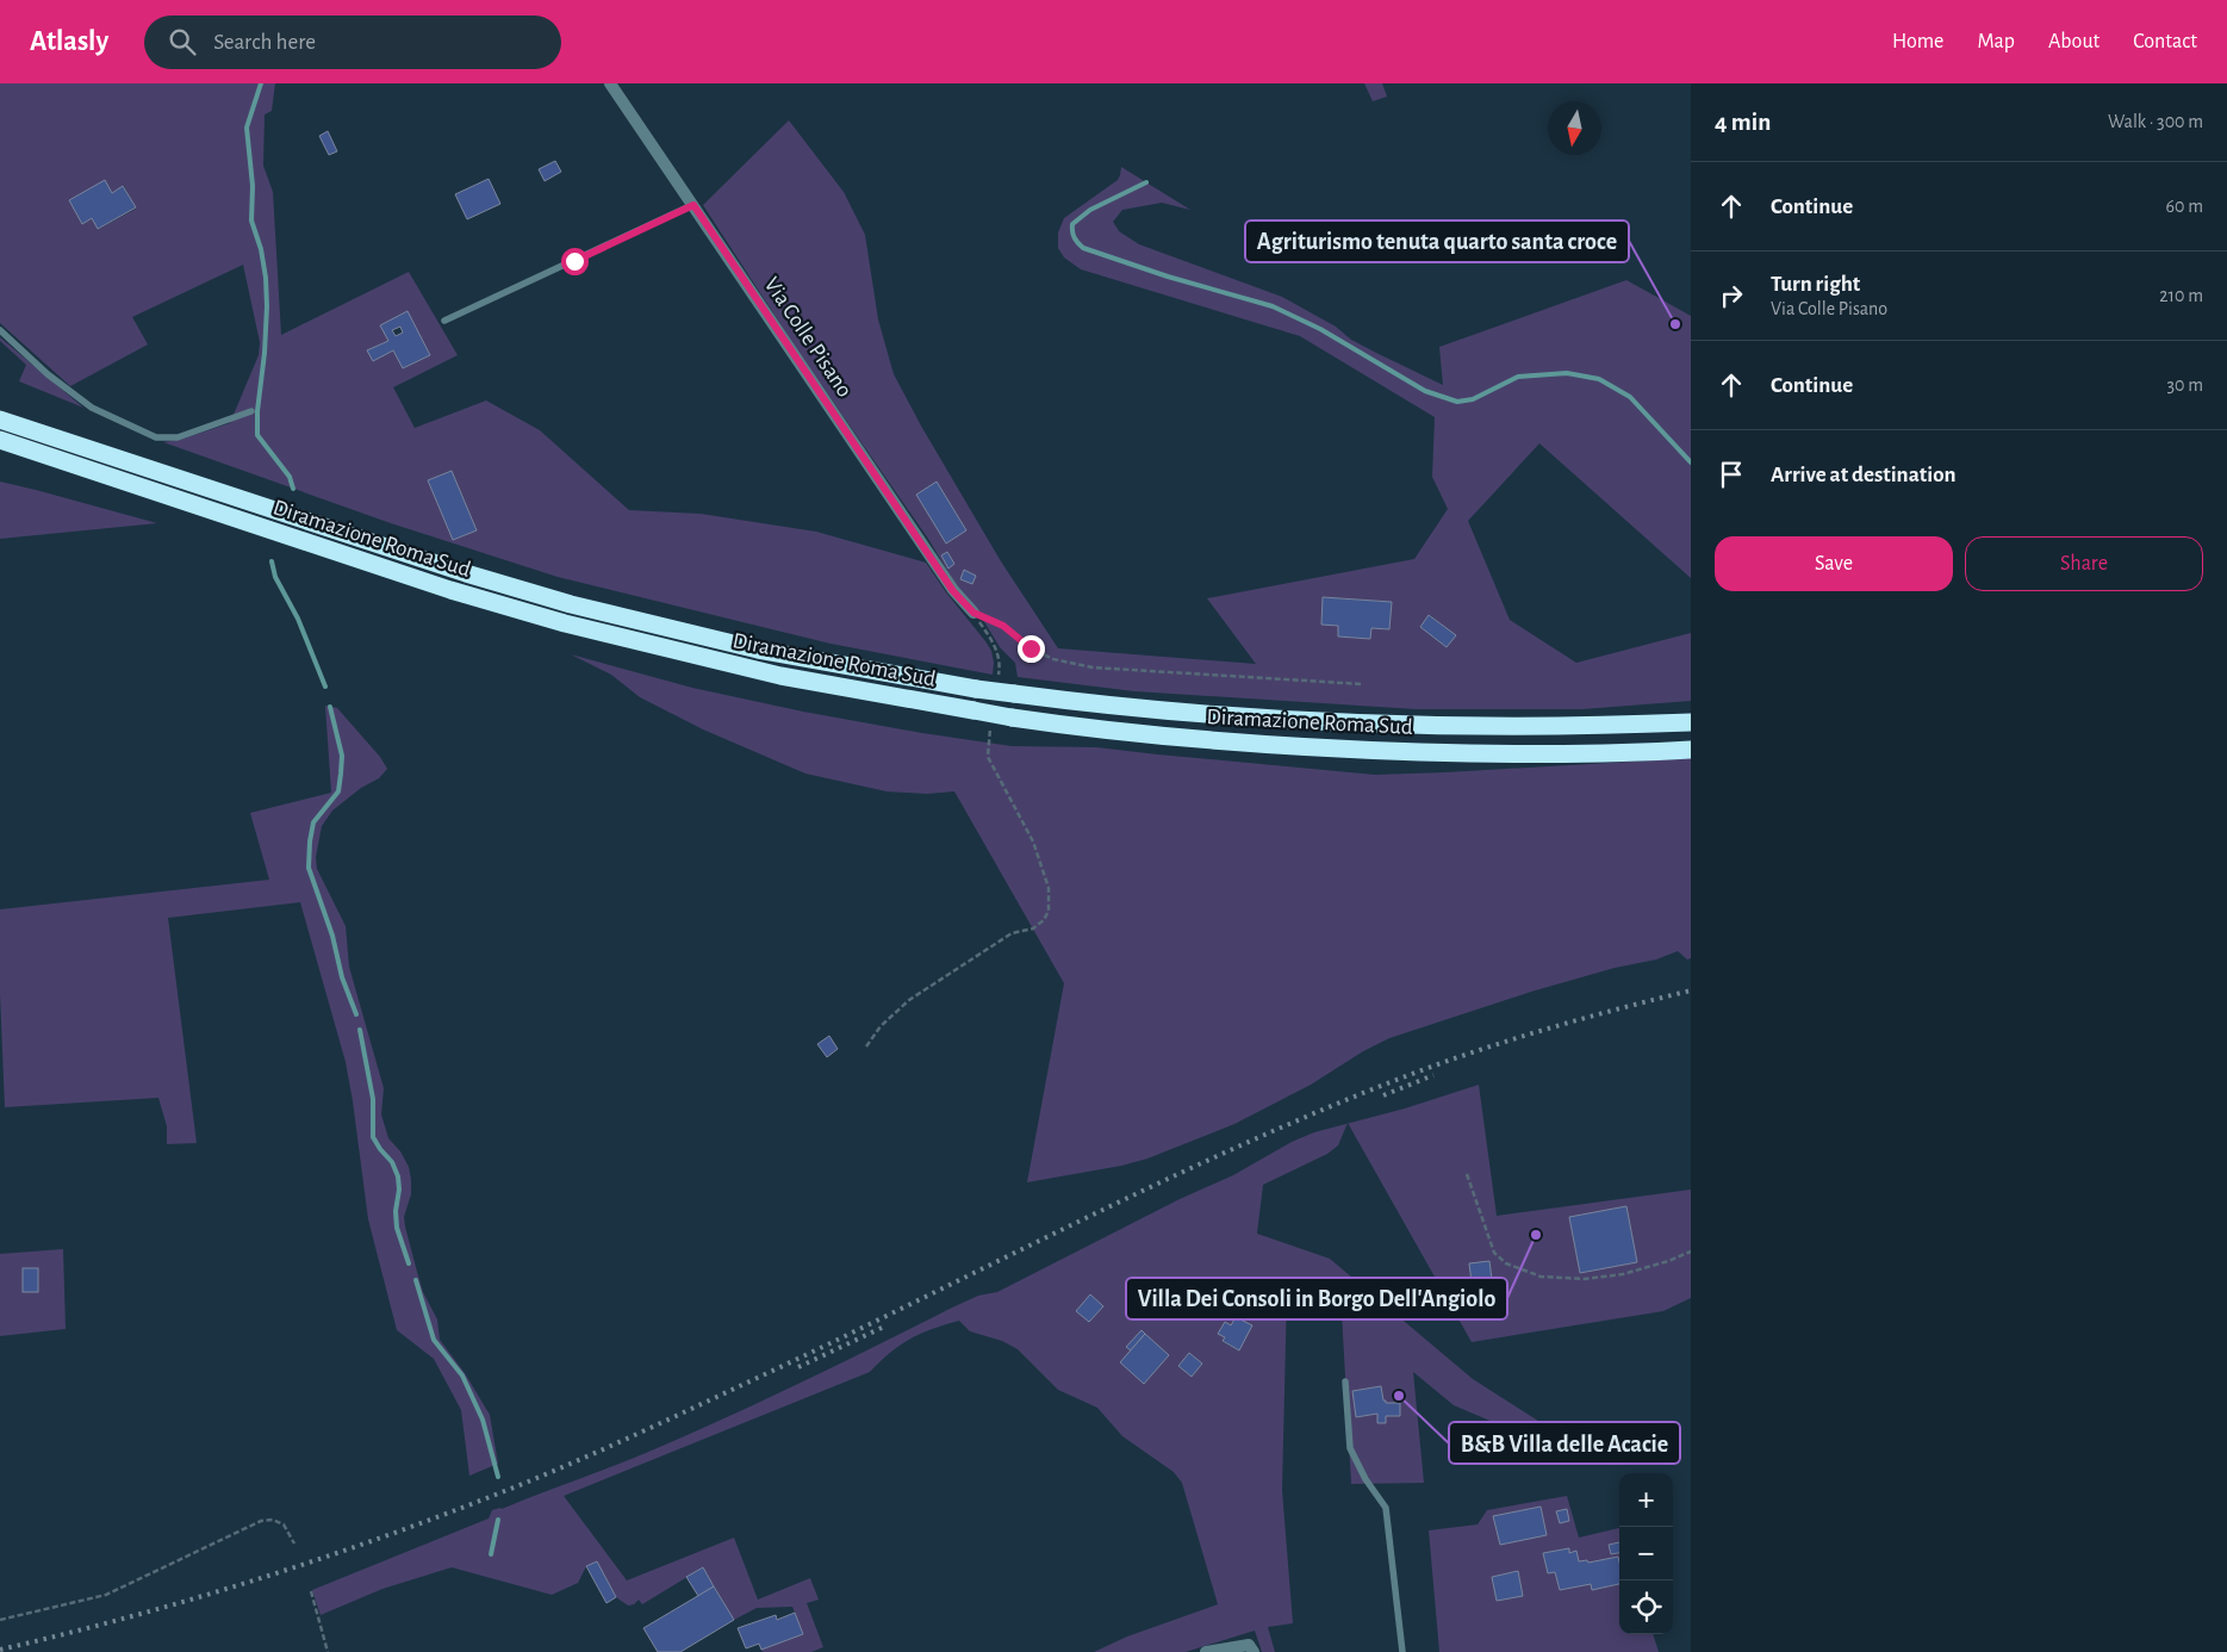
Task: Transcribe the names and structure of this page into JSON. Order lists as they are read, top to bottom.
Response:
{
  "streets": {
    "highway": ["Diramazione Roma Sud"],
    "street": ["Via Colle Pisano"]
  },
  "places": ["Agriturismo tenuta quarto santa croce", "Villa Dei Consoli in Borgo Dell'Angiolo", "B&B Villa delle Acacie"],
  "north": "bottom",
  "page": {
    "header": "Atlasly",
    "search": "Search here",
    "nav": [
      "Home",
      "Map",
      "About",
      "Contact"
    ],
    "heading": ["4 min", "Walk · 300 m"],
    "list": [
      ["Continue", "60 m"],
      ["Turn right", "Via Colle Pisano", "210 m"],
      ["Continue", "30 m"],
      "Arrive at destination"
    ],
    "buttons": ["Save", "Share"],
    "map_buttons": ["+", "−"]
  }
}
